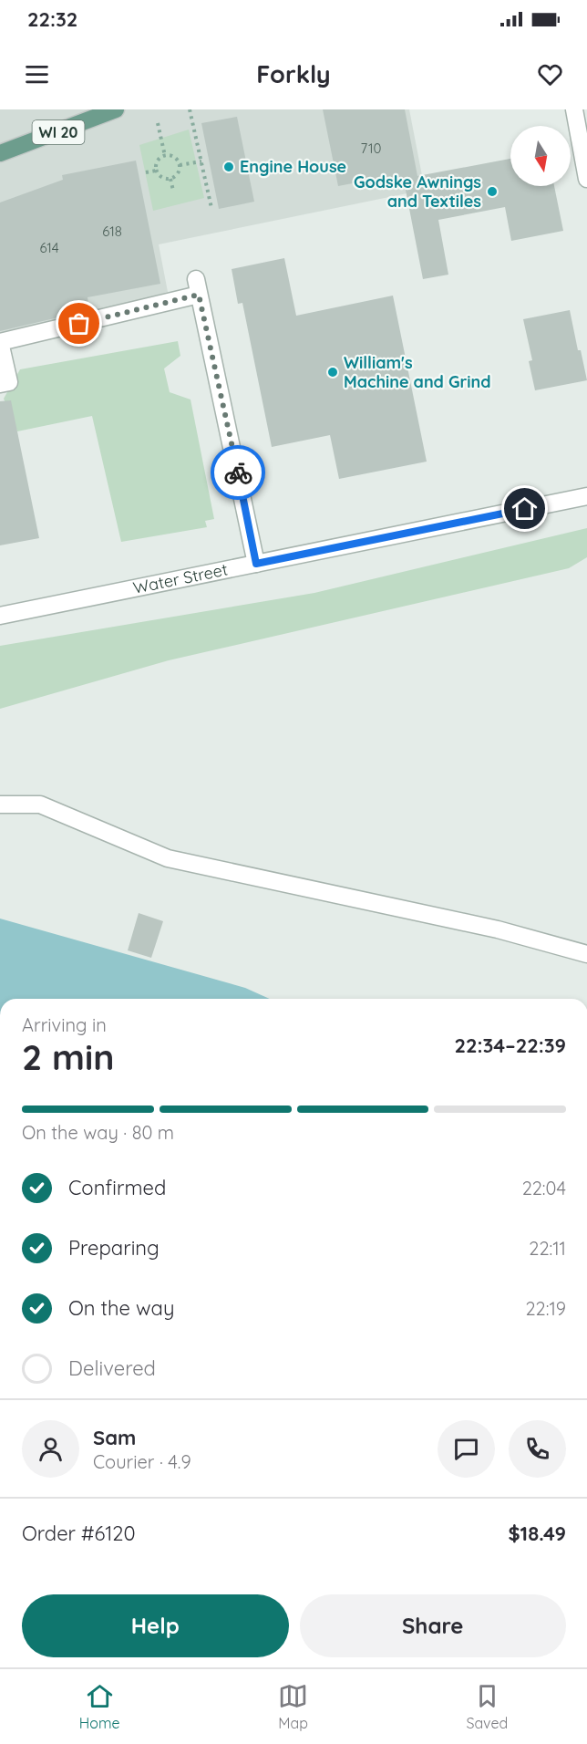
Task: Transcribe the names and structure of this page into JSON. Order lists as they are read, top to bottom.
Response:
{
  "streets": {
    "main road": ["WI 20"],
    "street": ["Water Street"]
  },
  "places": ["Engine House", "Godske Awnings and Textiles", "William's Machine and Grind"],
  "house_numbers": ["710", "618", "614"],
  "north": "bottom",
  "page": {
    "status": "22:32",
    "header": "Forkly",
    "heading": ["2 min", "Arriving in", "22:34–22:39"],
    "panel": [
      "Sam",
      "Courier · 4.9",
      "Order #6120",
      "$18.49"
    ],
    "bar": "On the way · 80 m",
    "list": [
      ["Confirmed", "22:04"],
      ["Preparing", "22:11"],
      ["On the way", "22:19"],
      "Delivered"
    ],
    "buttons": ["Help", "Share"],
    "tabs": ["Home", "Map", "Saved"]
  }
}
